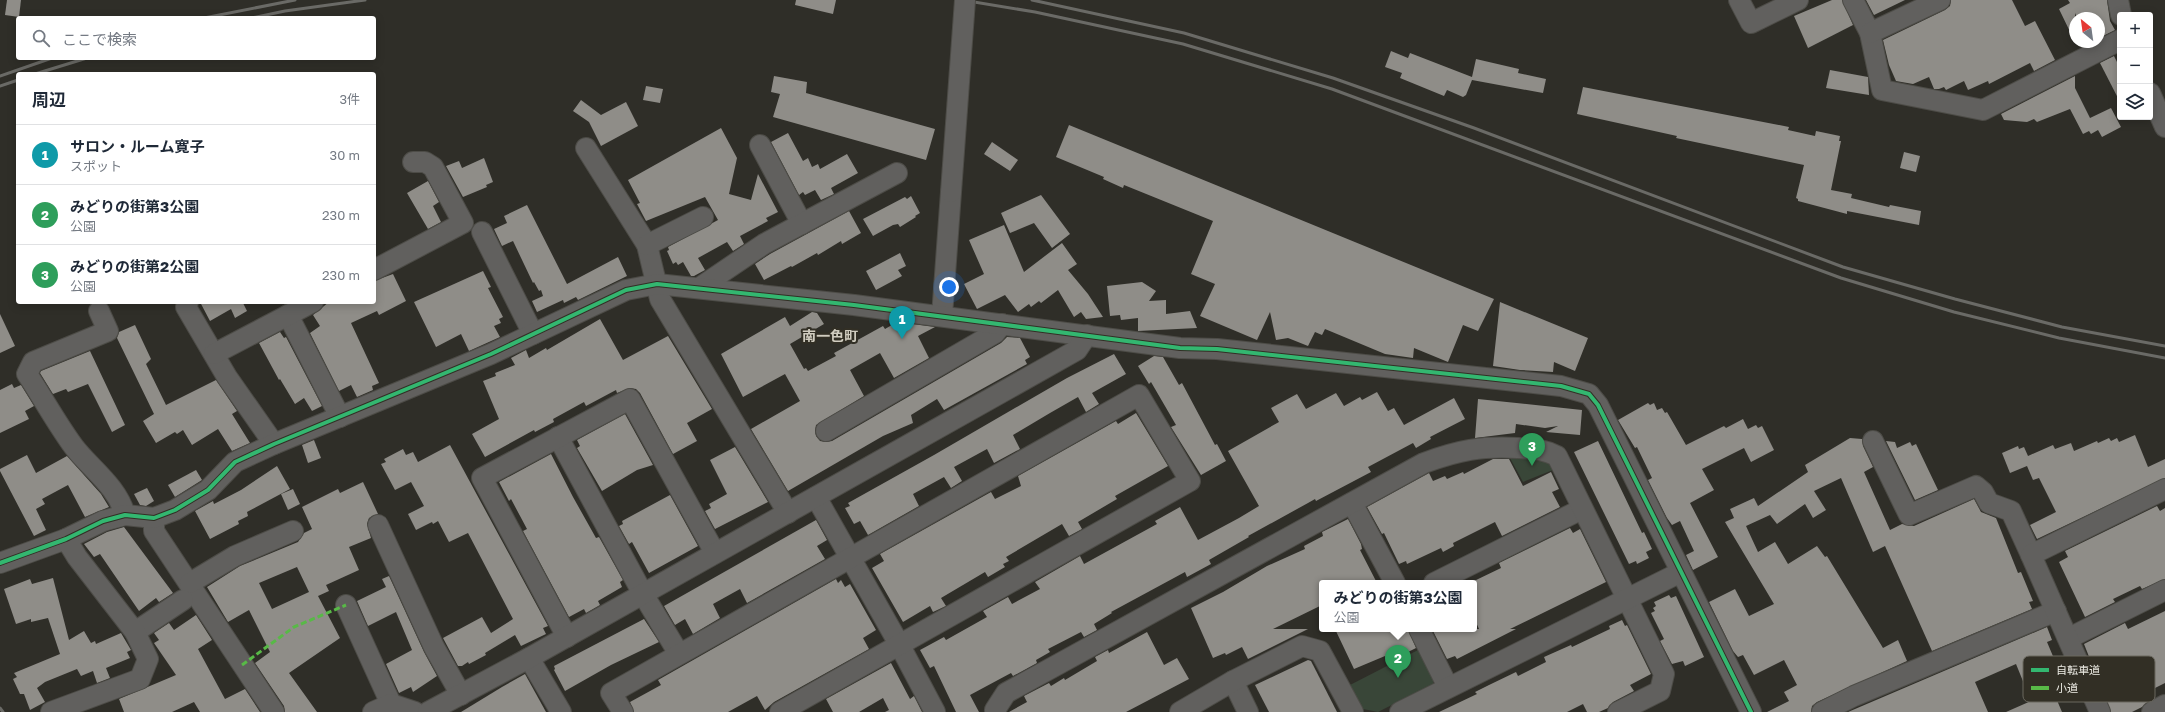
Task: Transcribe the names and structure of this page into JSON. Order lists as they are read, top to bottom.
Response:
{
  "districts": ["南一色町"],
  "legend": ["自転車道", "小道"],
  "north": "top left",
  "page": {
    "map_buttons": ["+", "−"],
    "search": "ここで検索",
    "heading": ["周辺", "3件"],
    "list": [
      {
        "mark": "1",
        "name": "サロン・ルーム寛子",
        "note": "スポット",
        "value": "30 m"
      },
      {
        "mark": "2",
        "name": "みどりの街第3公園",
        "note": "公園",
        "value": "230 m"
      },
      {
        "mark": "3",
        "name": "みどりの街第2公園",
        "note": "公園",
        "value": "230 m"
      }
    ],
    "pins": ["1", "3", "2"],
    "popup": ["みどりの街第3公園", "公園"]
  }
}
